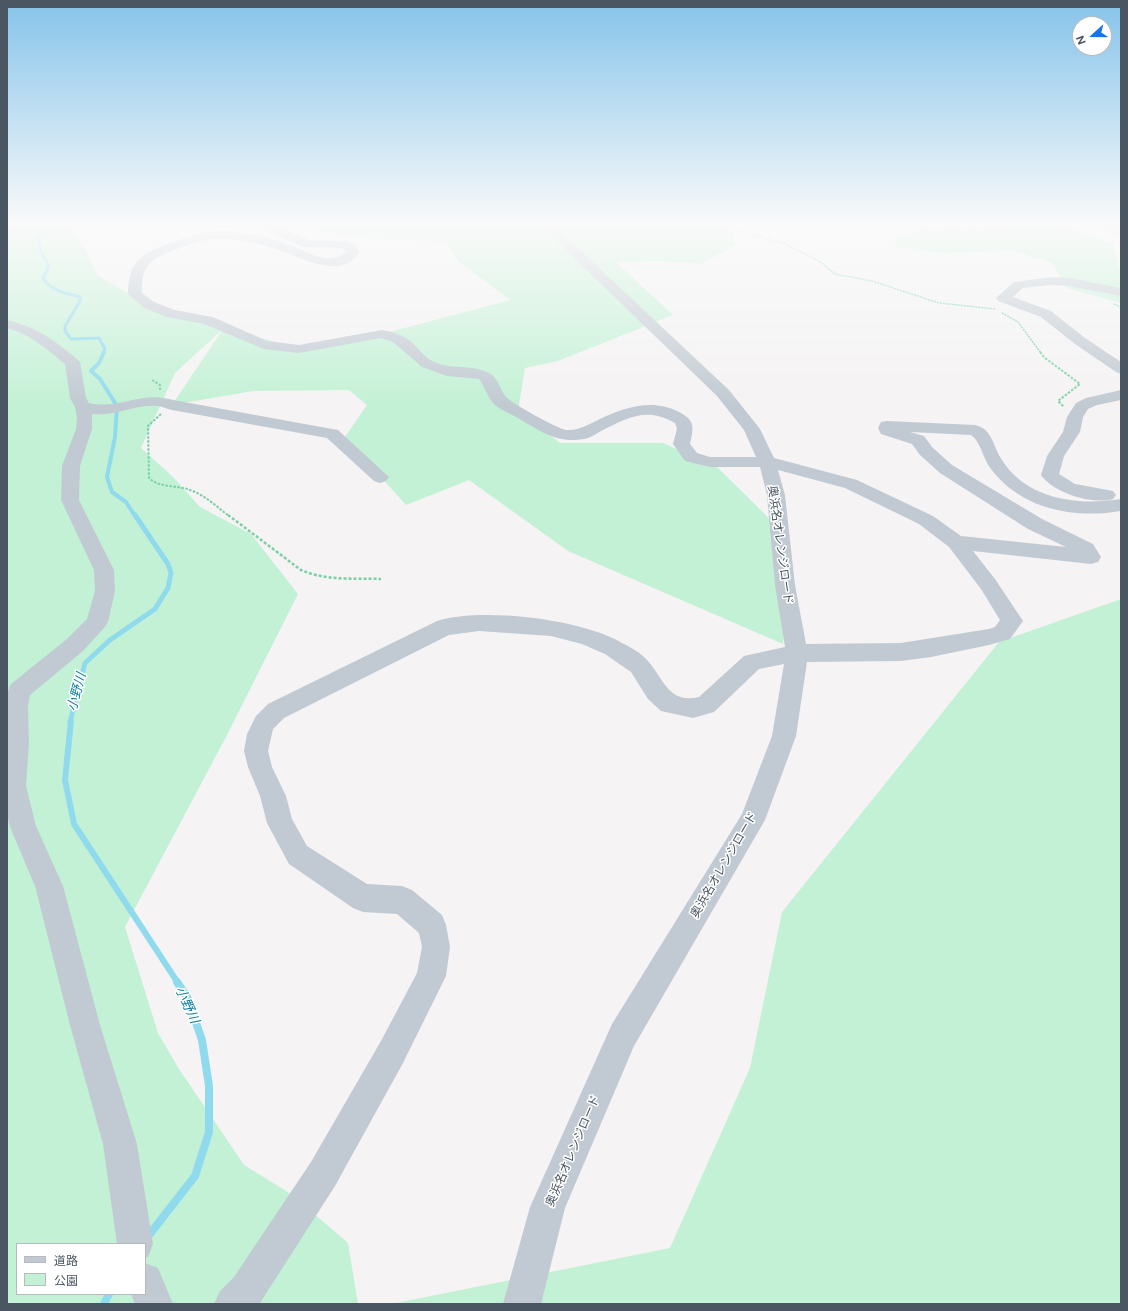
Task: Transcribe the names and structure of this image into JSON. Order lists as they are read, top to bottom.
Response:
{
  "streets": {
    "street": ["奥浜名オレンジロード"]
  },
  "water": ["小野川"],
  "legend": ["道路", "公園"],
  "north": "left"
}
